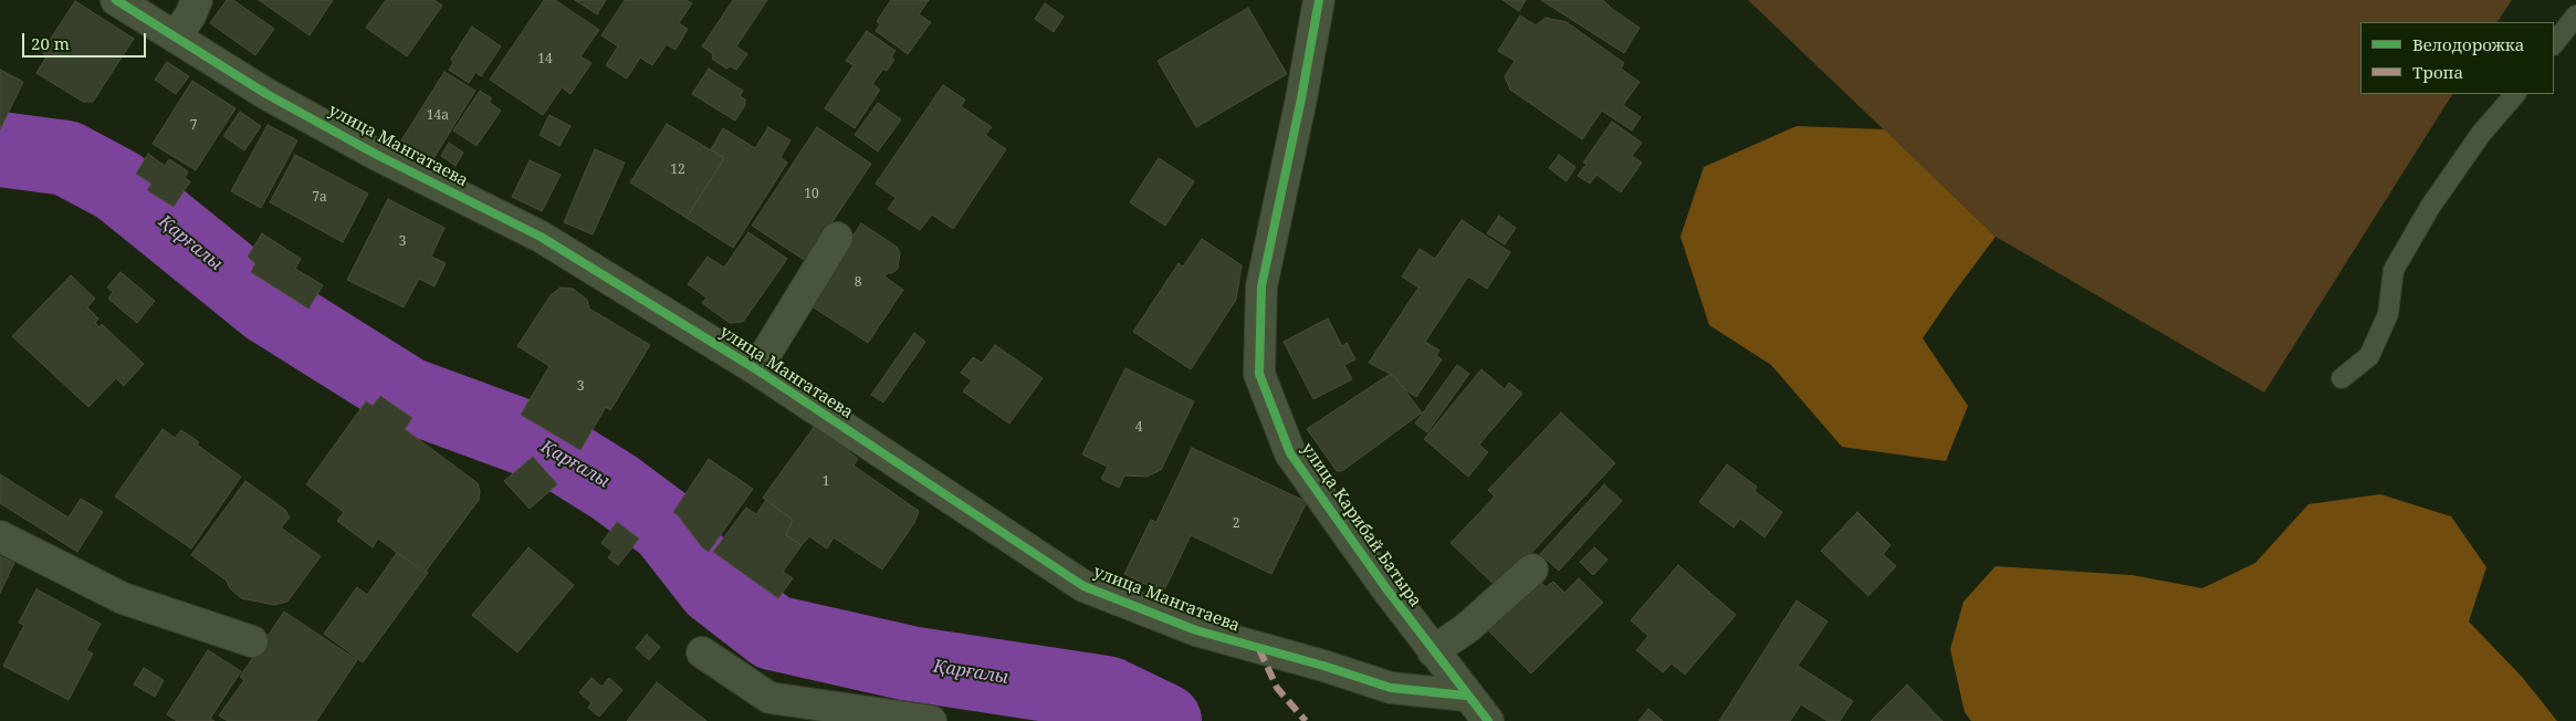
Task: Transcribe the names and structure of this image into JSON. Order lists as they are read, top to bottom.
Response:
{
  "streets": {
    "street": ["улица Мангатаева", "улица Карибай Батыра"]
  },
  "crossings": [
    ["улица Мангатаева", "улица Карибай Батыра"]
  ],
  "water": ["Қарғалы"],
  "house_numbers": [
    "14",
    "14а",
    "7",
    "12",
    "10",
    "7а",
    "3",
    "8",
    "3",
    "4",
    "1",
    "2"
  ],
  "legend": ["Велодорожка", "Тропа"],
  "scale_bar": "20 m"
}
